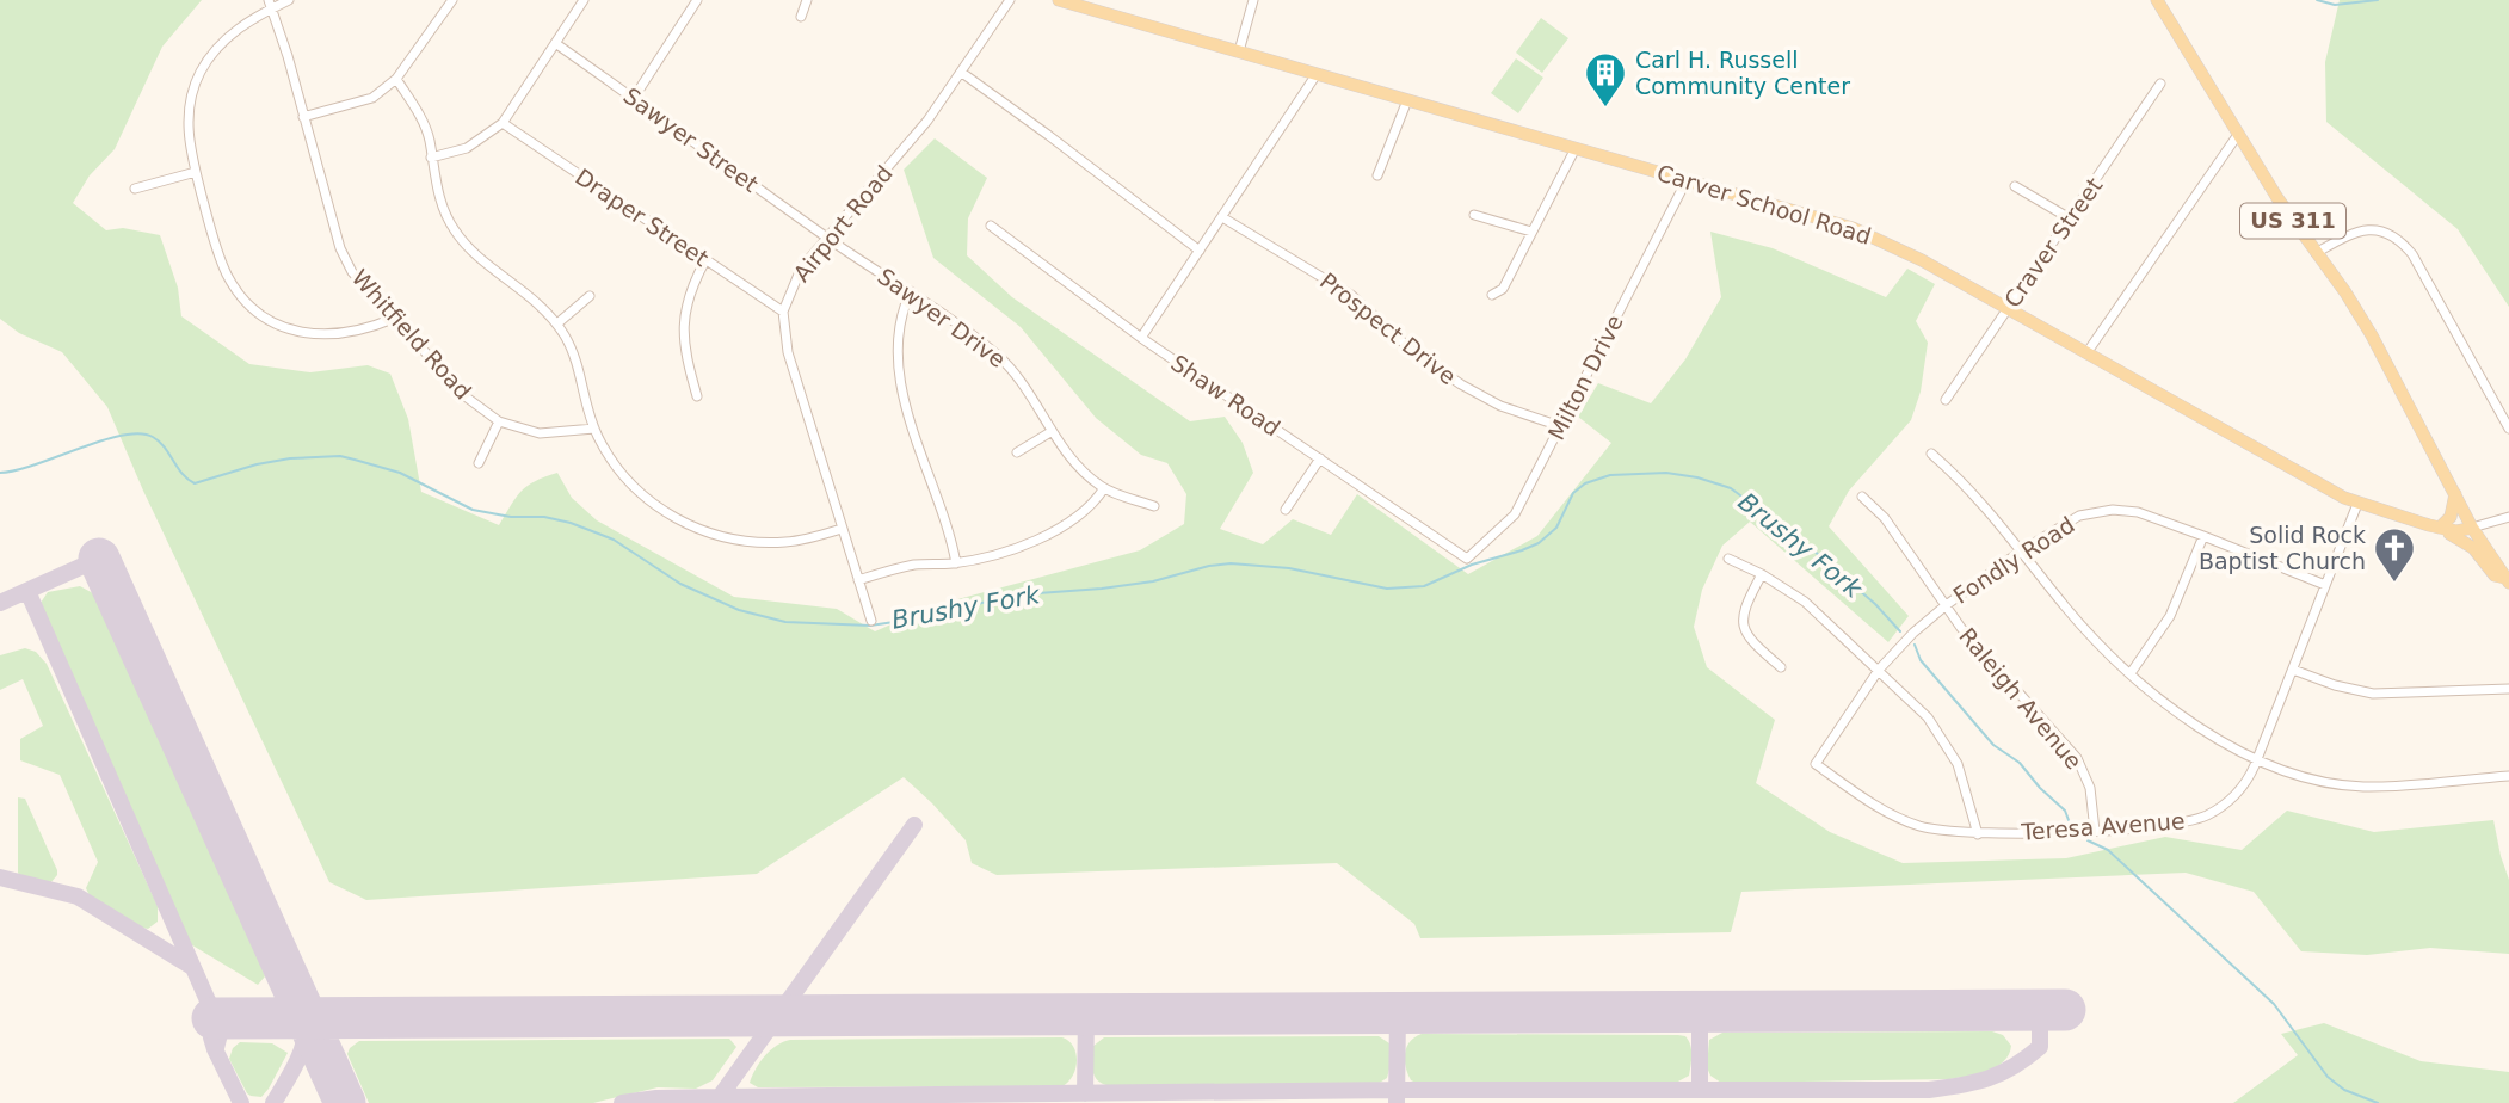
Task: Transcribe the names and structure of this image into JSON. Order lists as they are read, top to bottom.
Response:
{
  "streets": {
    "main road": ["Carver School Road", "US 311"],
    "street": [
      "Sawyer Street",
      "Draper Street",
      "Airport Road",
      "Craver Street",
      "Sawyer Drive",
      "Prospect Drive",
      "Whitfield Road",
      "Milton Drive",
      "Shaw Road",
      "Fondly Road",
      "Raleigh Avenue",
      "Teresa Avenue"
    ]
  },
  "crossings": [
    ["Sawyer Street", "Airport Road"],
    ["Sawyer Street", "Sawyer Drive"],
    ["Carver School Road", "US 311"],
    ["Carver School Road", "Craver Street"],
    ["Carver School Road", "Milton Drive"],
    ["Carver School Road", "Teresa Avenue"],
    ["Draper Street", "Airport Road"],
    ["Airport Road", "Sawyer Drive"],
    ["Prospect Drive", "Milton Drive"],
    ["Milton Drive", "Shaw Road"],
    ["Fondly Road", "Raleigh Avenue"],
    ["Fondly Road", "Teresa Avenue"],
    ["Raleigh Avenue", "Teresa Avenue"]
  ],
  "water": ["Brushy Fork"],
  "places": {
    "building": ["Carl H. Russell Community Center"],
    "church": ["Solid Rock Baptist Church"]
  }
}
